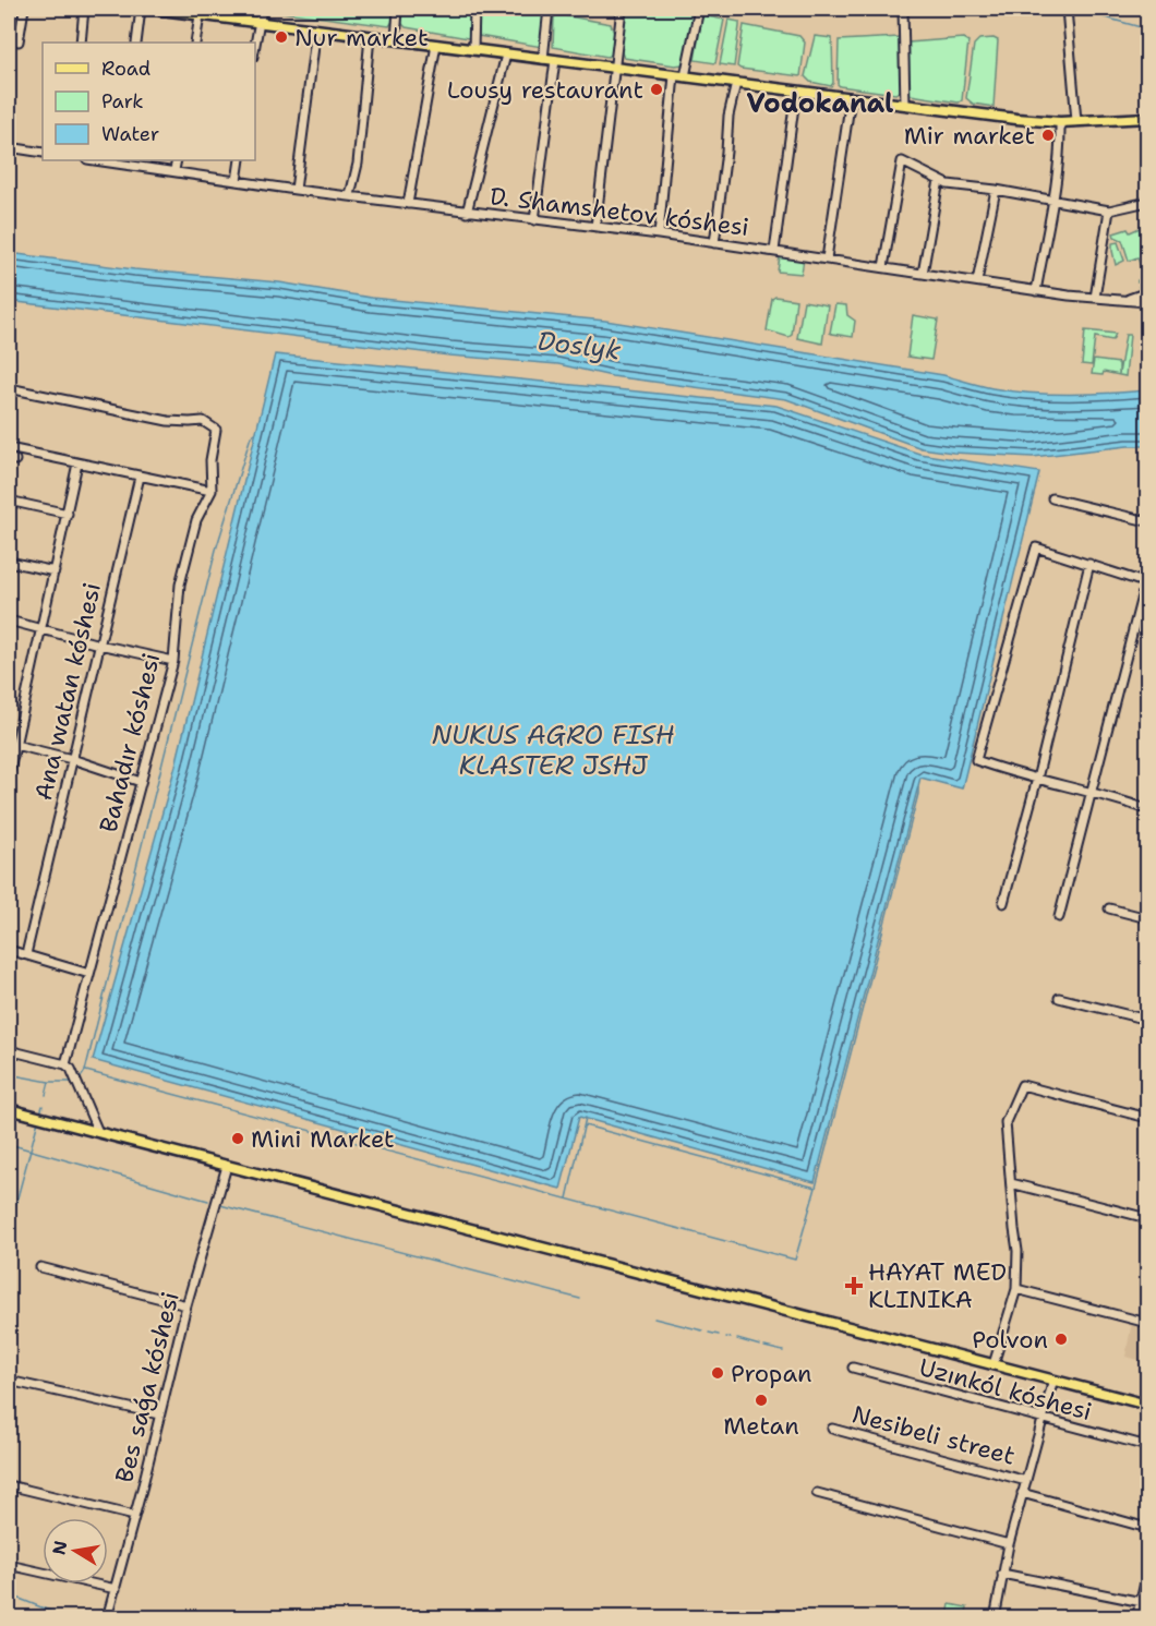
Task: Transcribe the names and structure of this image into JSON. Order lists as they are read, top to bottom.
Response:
{
  "streets": {
    "street": [
      "D. Shamshetov kóshesi",
      "Ana watan kóshesi",
      "Bahadır kóshesi",
      "Bes saǵa kóshesi",
      "Uzınkól kóshesi",
      "Nesibeli street"
    ]
  },
  "districts": ["Vodokanal"],
  "water": ["Doslyk", "NUKUS AGRO FISH KLASTER JSHJ"],
  "places": {
    "other": [
      "Nur market",
      "Lousy restaurant",
      "Mir market",
      "Mini Market",
      "Polvon",
      "Propan",
      "Metan"
    ],
    "health": ["HAYAT MED KLINIKA"]
  },
  "legend": ["Road", "Park", "Water"],
  "north": "left"
}
